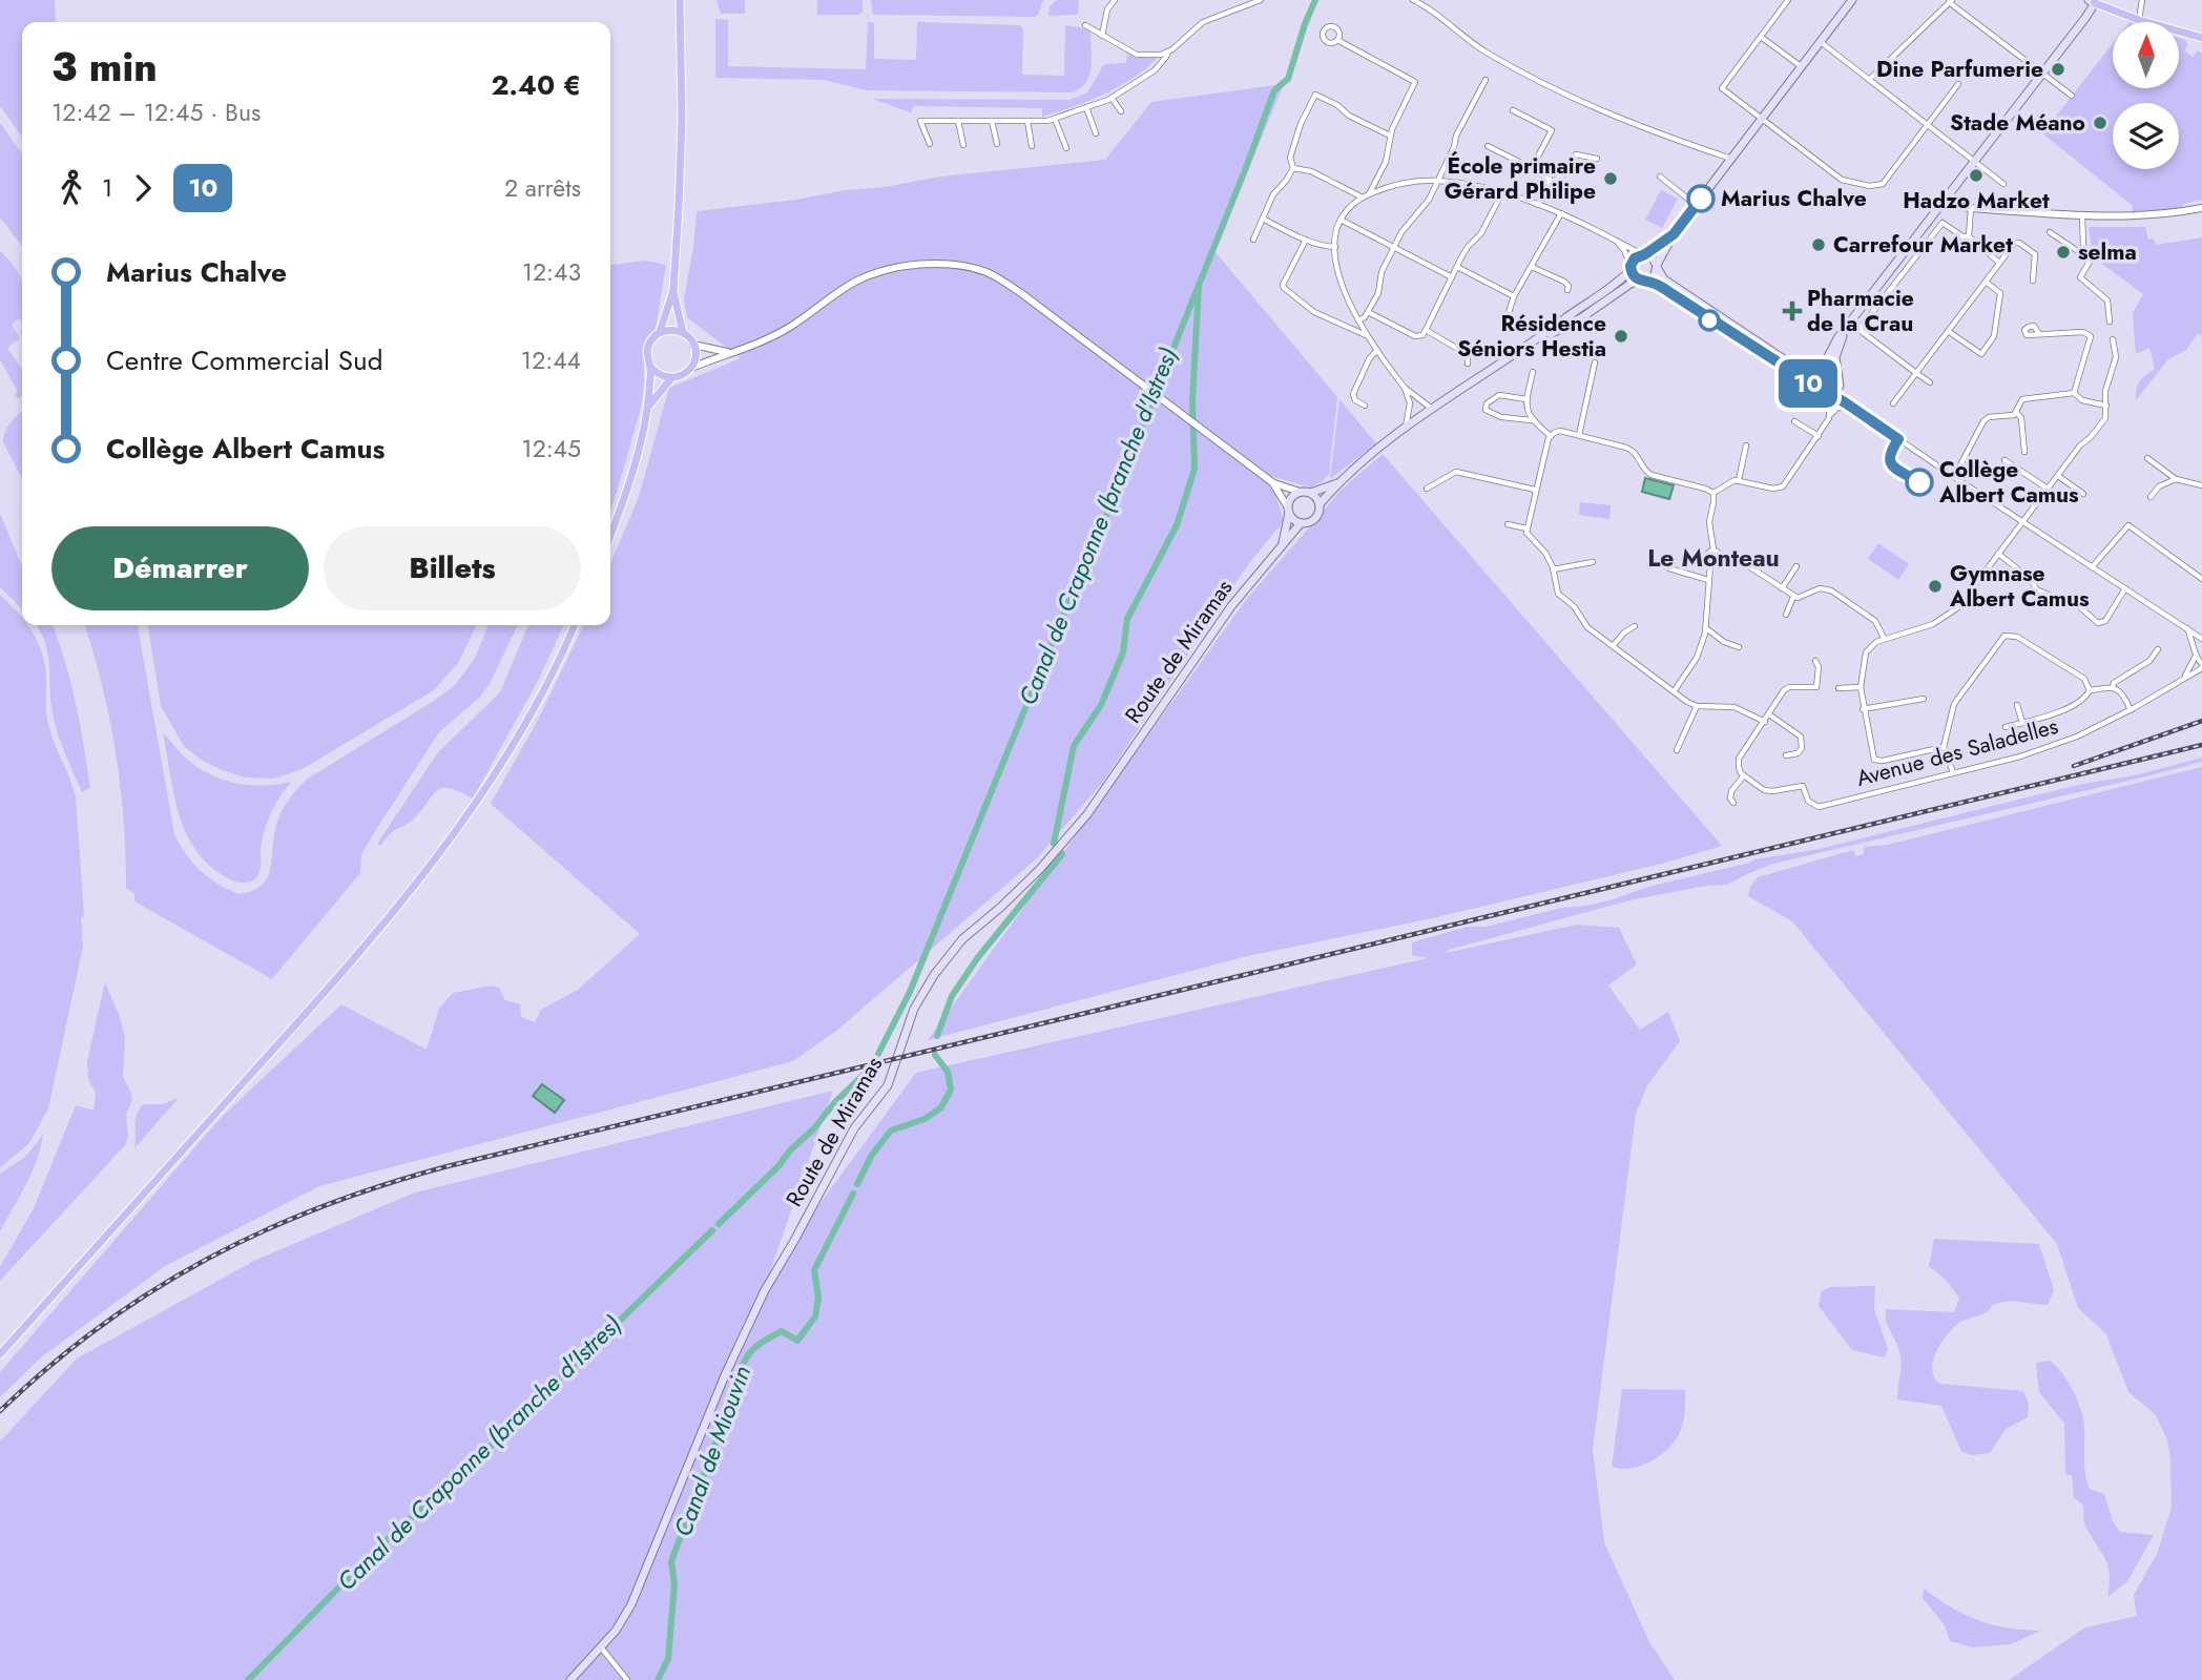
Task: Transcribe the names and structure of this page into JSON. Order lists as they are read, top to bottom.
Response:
{
  "streets": {
    "main road": ["Route de Miramas"],
    "street": ["Avenue des Saladelles"]
  },
  "districts": ["Le Monteau"],
  "water": ["Canal de Craponne (branche d'Istres)", "Canal de Miouvin"],
  "places": {
    "other": [
      "Dine Parfumerie",
      "Stade Méano",
      "Hadzo Market",
      "École primaire Gérard Philipe",
      "Marius Chalve",
      "Carrefour Market",
      "selma",
      "Résidence Séniors Hestia",
      "Collège Albert Camus",
      "Gymnase Albert Camus"
    ],
    "health": ["Pharmacie de la Crau"]
  },
  "lines": ["bus line 10"],
  "north": "top",
  "page": {
    "on_map": "10",
    "heading": ["3 min", "12:42 – 12:45 · Bus", "2.40 €"],
    "legs": ["1", "10", "2 arrêts"],
    "list": [
      {
        "name": "Marius Chalve",
        "value": "12:43"
      },
      {
        "name": "Centre Commercial Sud",
        "value": "12:44"
      },
      {
        "name": "Collège Albert Camus",
        "value": "12:45"
      }
    ],
    "buttons": ["Démarrer", "Billets"]
  }
}
